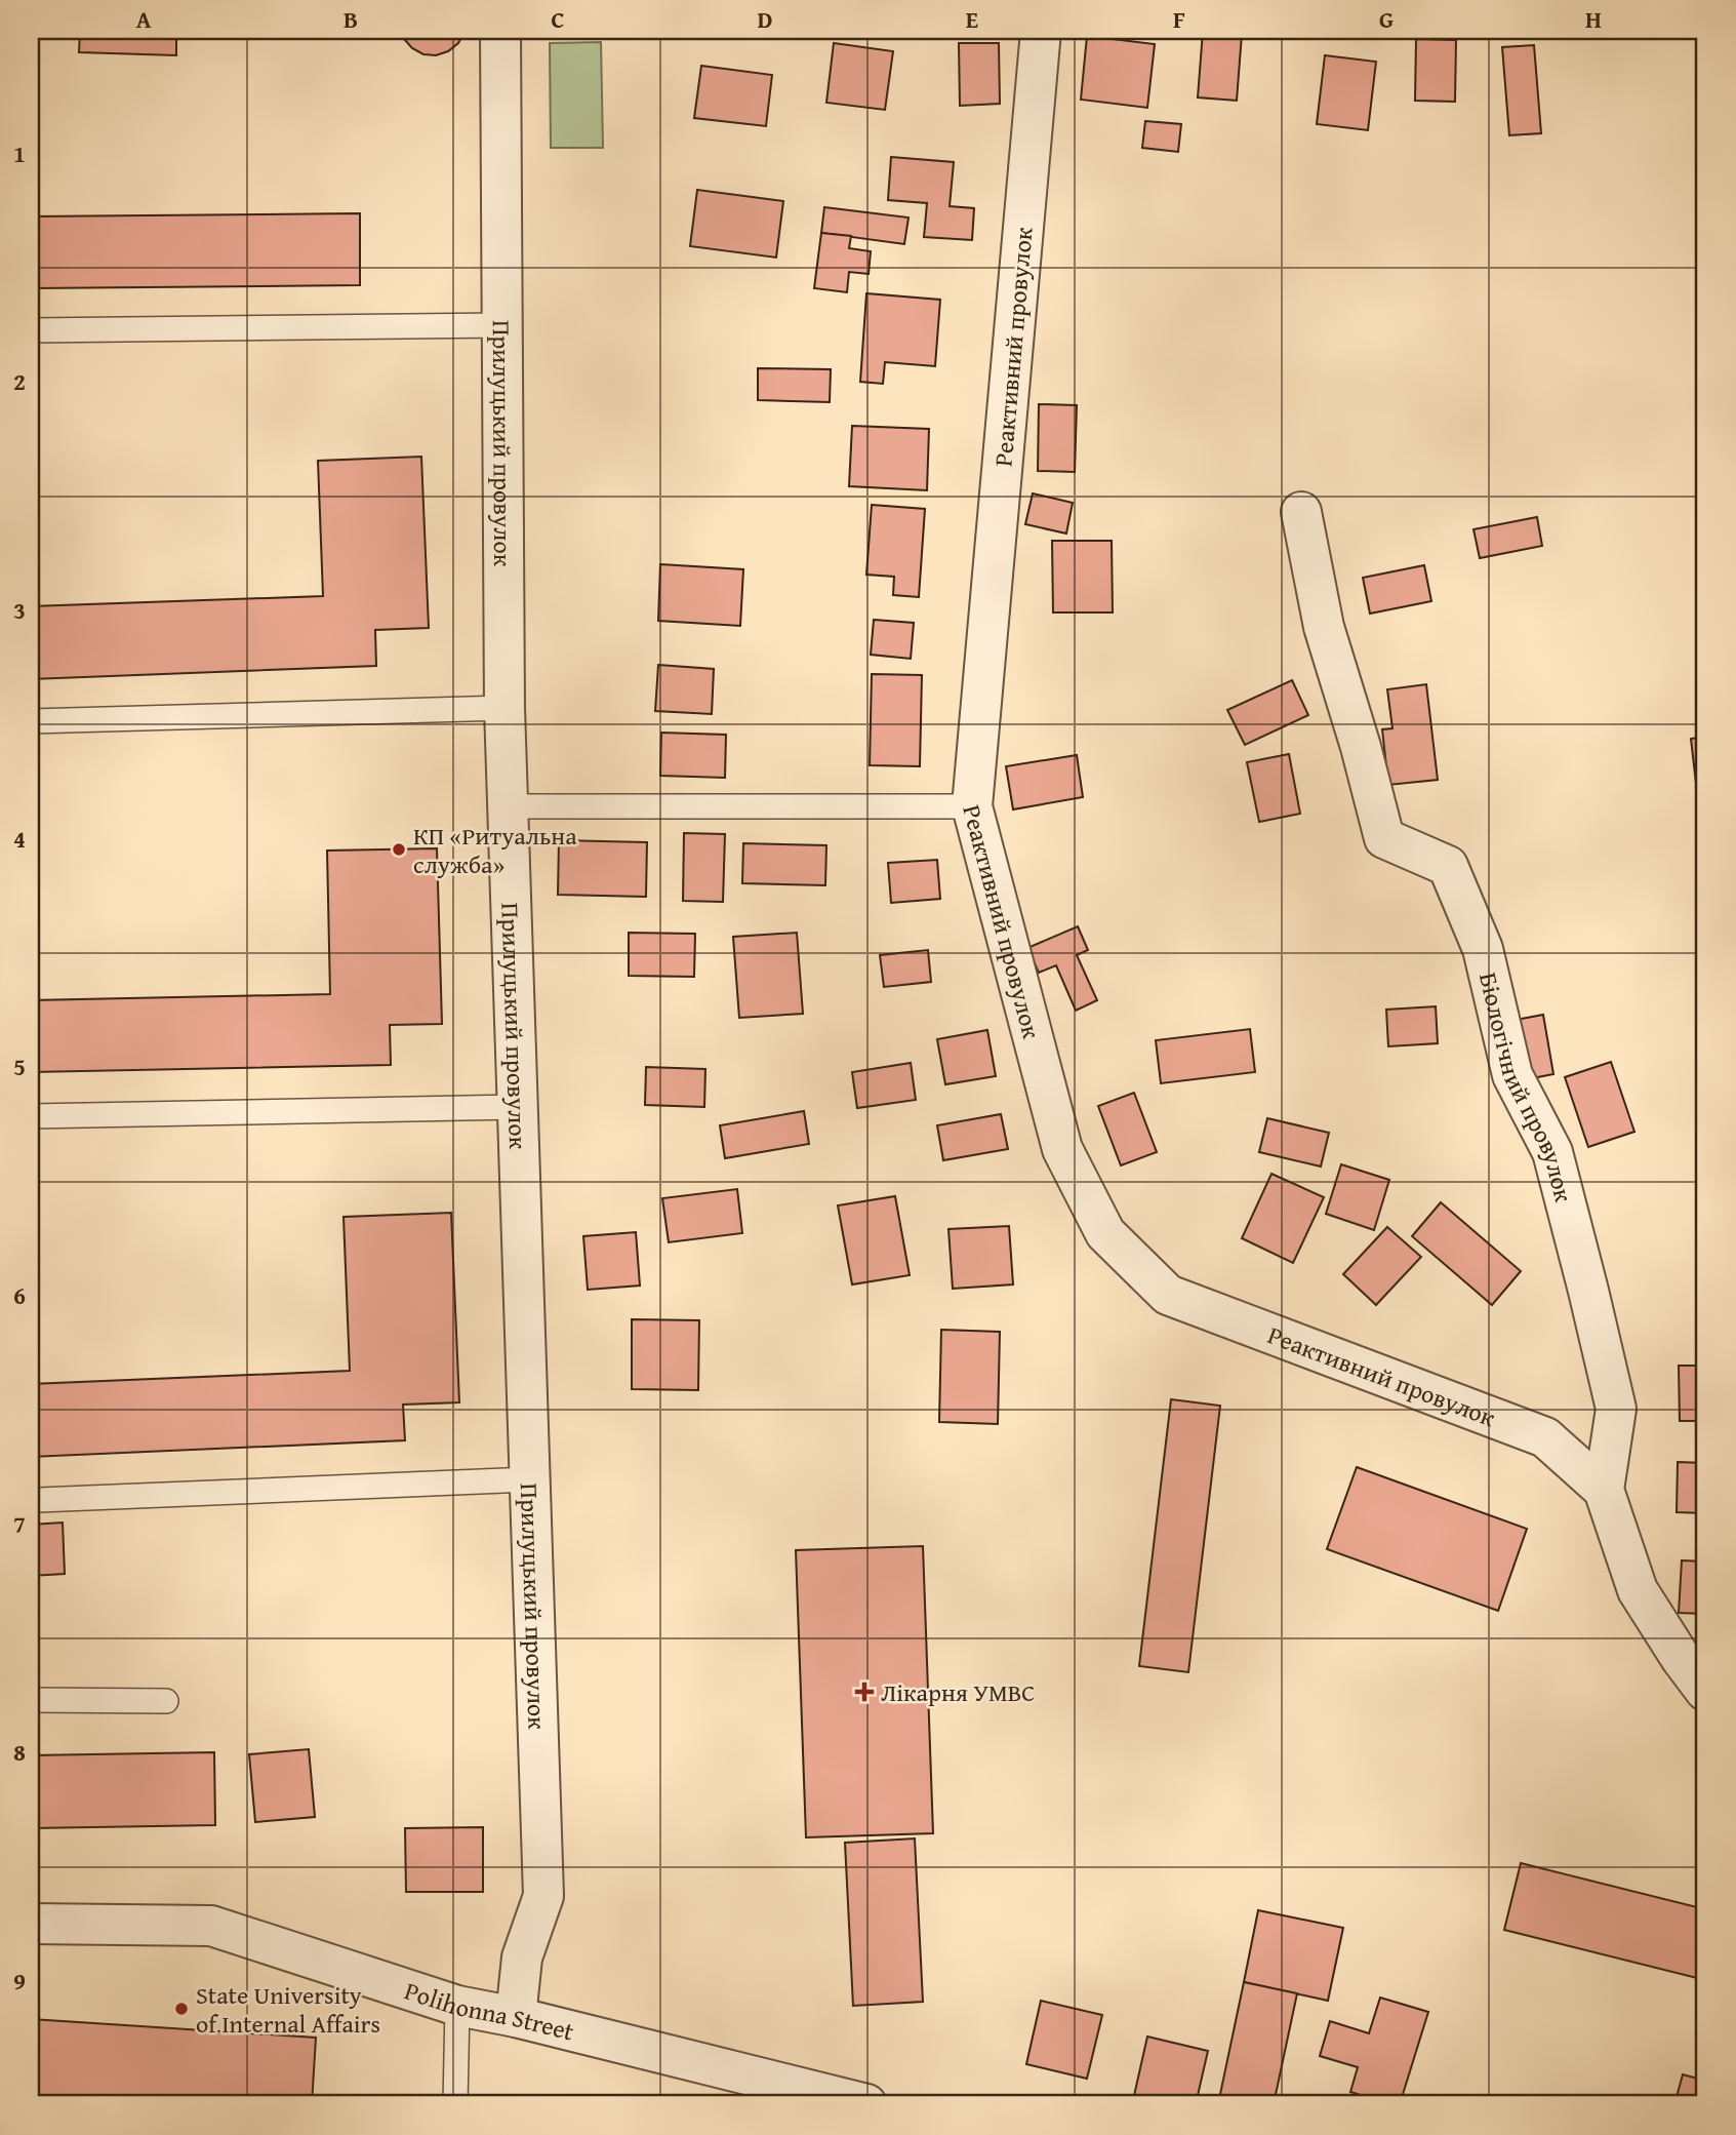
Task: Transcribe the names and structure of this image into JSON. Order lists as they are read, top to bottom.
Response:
{
  "streets": {
    "street": [
      "Реактивний провулок",
      "Прилуцький провулок",
      "Біологічний провулок",
      "Polihonna Street"
    ]
  },
  "crossings": [
    ["Реактивний провулок", "Біологічний провулок"],
    ["Прилуцький провулок", "Polihonna Street"]
  ],
  "places": {
    "other": ["КП «Ритуальна служба»", "State University of Internal Affairs"],
    "health": ["Лікарня УМВС"]
  },
  "grid": {
    "columns": [
      "A",
      "B",
      "C",
      "D",
      "E",
      "F",
      "G",
      "H"
    ],
    "rows": [
      "1",
      "2",
      "3",
      "4",
      "5",
      "6",
      "7",
      "8",
      "9"
    ]
  }
}
